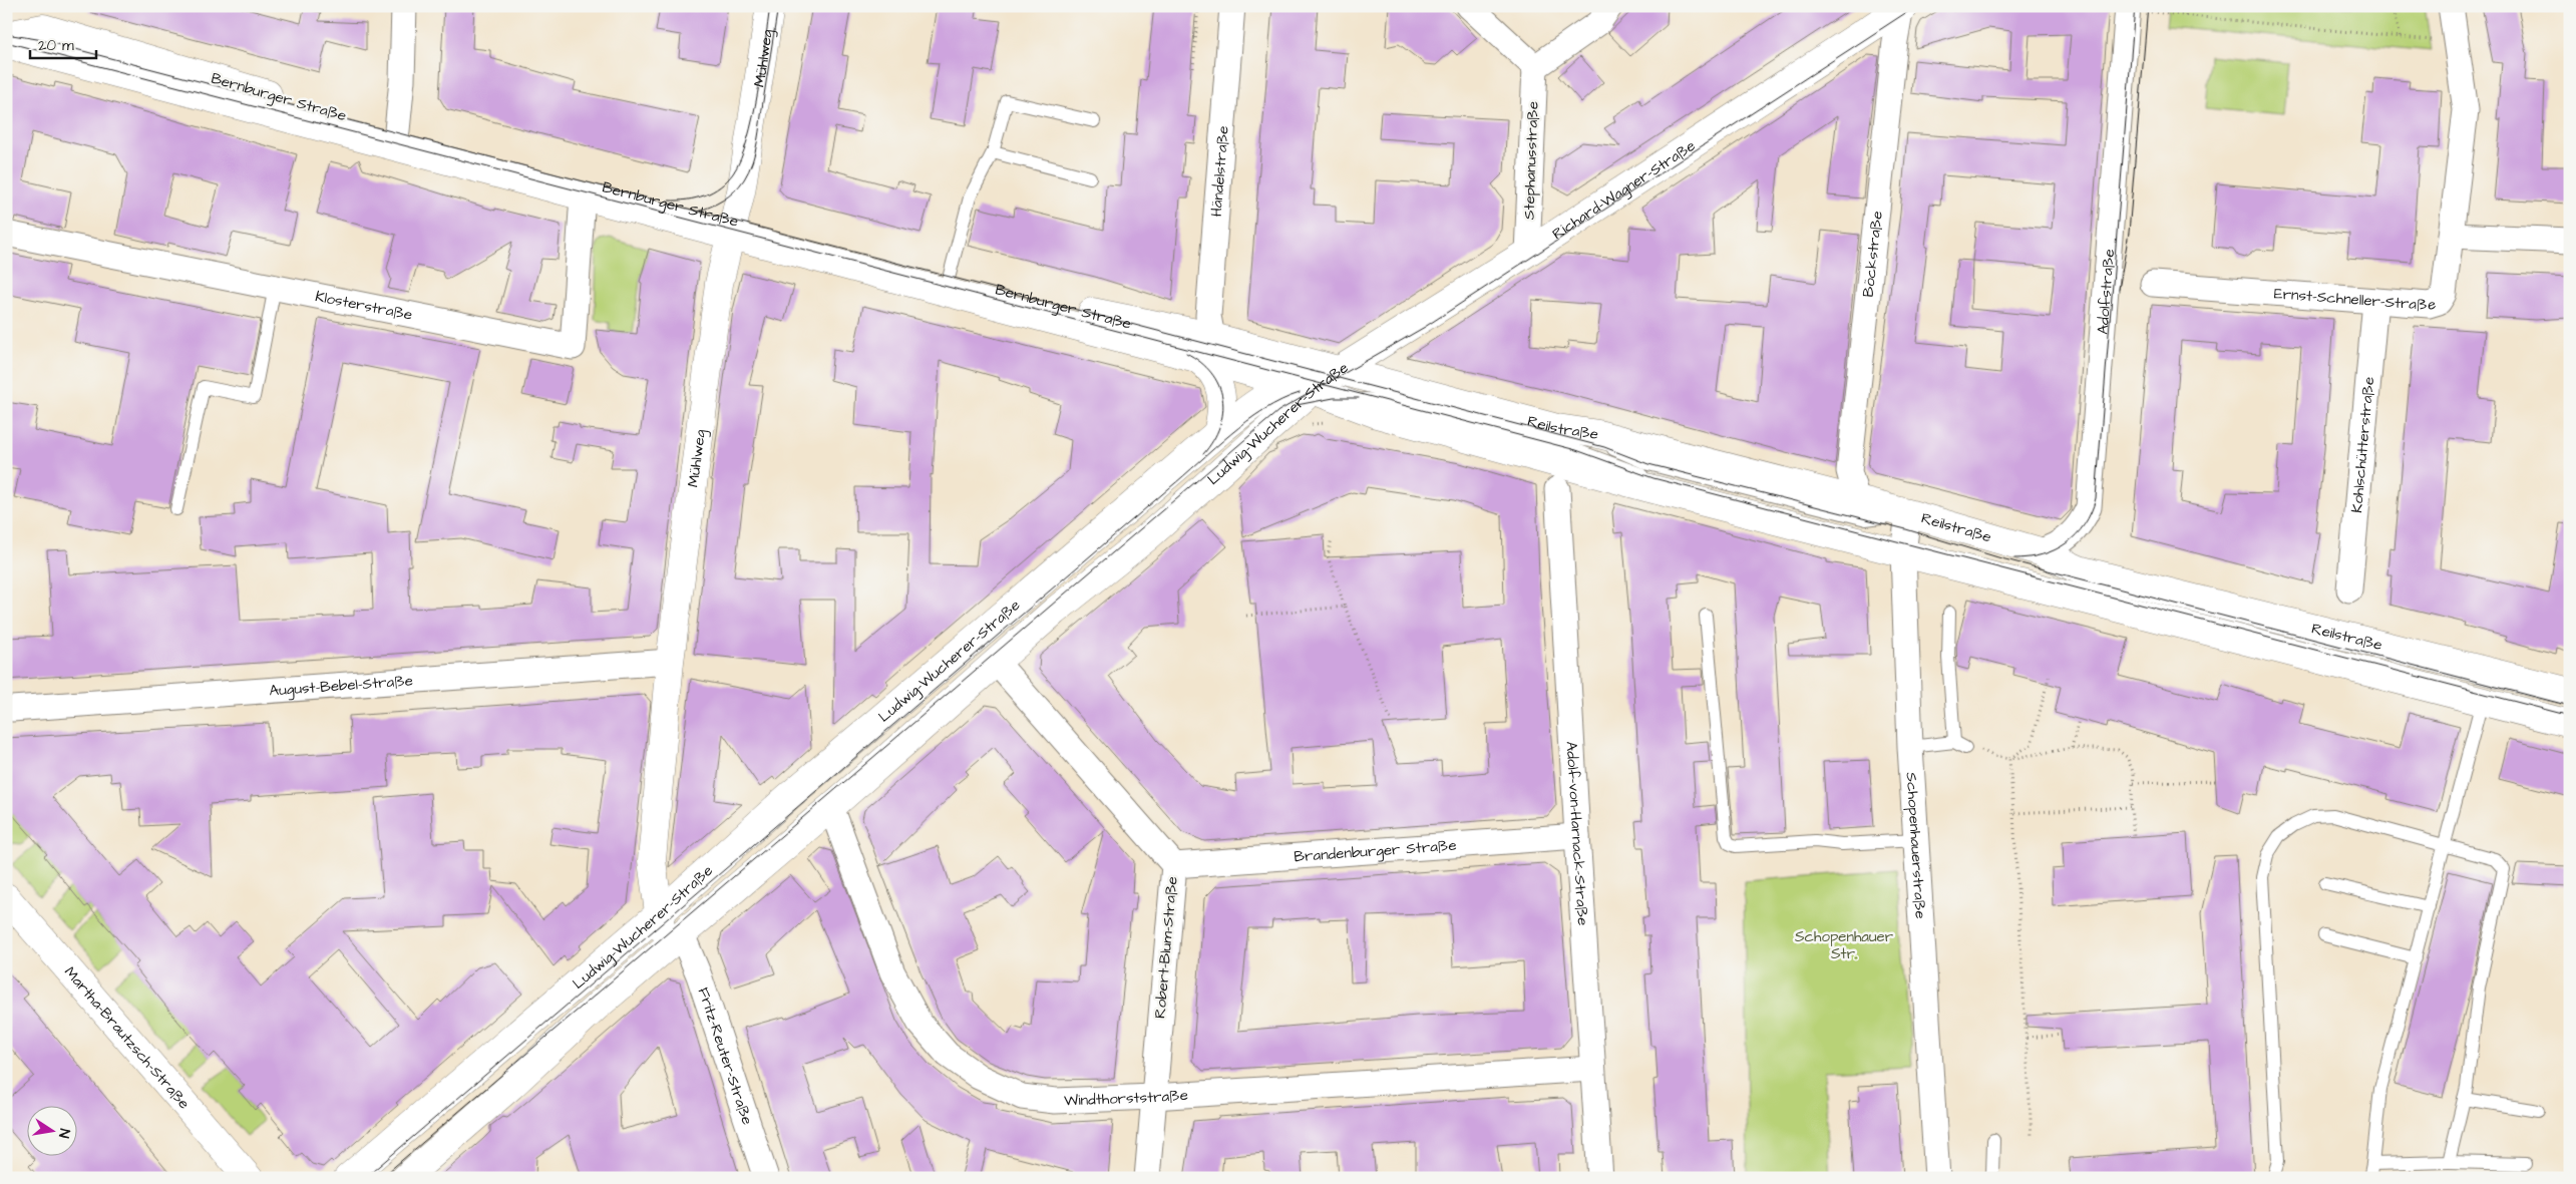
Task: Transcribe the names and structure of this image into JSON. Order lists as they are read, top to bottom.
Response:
{
  "streets": {
    "street": [
      "Mühlweg",
      "Bernburger Straße",
      "Stephanusstraße",
      "Händelstraße",
      "Richard-Wagner-Straße",
      "Böckstraße",
      "Adolfstraße",
      "Ernst-Schneller-Straße",
      "Klosterstraße",
      "Reilstraße",
      "Ludwig-Wucherer-Straße",
      "Kohlschütterstraße",
      "August-Bebel-Straße",
      "Adolf-von-Harnack-Straße",
      "Schopenhauerstraße",
      "Brandenburger Straße",
      "Robert-Blum-Straße",
      "Martha-Brautzsch-Straße",
      "Fritz-Reuter-Straße",
      "Windthorststraße"
    ]
  },
  "crossings": [
    ["Mühlweg", "Bernburger Straße"],
    ["Mühlweg", "Ludwig-Wucherer-Straße"],
    ["Mühlweg", "August-Bebel-Straße"],
    ["Bernburger Straße", "Händelstraße"],
    ["Bernburger Straße", "Richard-Wagner-Straße"],
    ["Bernburger Straße", "Klosterstraße"],
    ["Bernburger Straße", "Reilstraße"],
    ["Bernburger Straße", "Ludwig-Wucherer-Straße"],
    ["Stephanusstraße", "Richard-Wagner-Straße"],
    ["Richard-Wagner-Straße", "Böckstraße"],
    ["Richard-Wagner-Straße", "Reilstraße"],
    ["Richard-Wagner-Straße", "Ludwig-Wucherer-Straße"],
    ["Böckstraße", "Reilstraße"],
    ["Adolfstraße", "Reilstraße"],
    ["Ernst-Schneller-Straße", "Kohlschütterstraße"],
    ["Reilstraße", "Ludwig-Wucherer-Straße"],
    ["Reilstraße", "Schopenhauerstraße"],
    ["Ludwig-Wucherer-Straße", "Robert-Blum-Straße"],
    ["Ludwig-Wucherer-Straße", "Fritz-Reuter-Straße"],
    ["Ludwig-Wucherer-Straße", "Windthorststraße"],
    ["Adolf-von-Harnack-Straße", "Brandenburger Straße"],
    ["Adolf-von-Harnack-Straße", "Windthorststraße"],
    ["Brandenburger Straße", "Robert-Blum-Straße"],
    ["Robert-Blum-Straße", "Windthorststraße"]
  ],
  "parks": ["Schopenhauer Str."],
  "scale_bar": "20 m",
  "north": "right"
}
